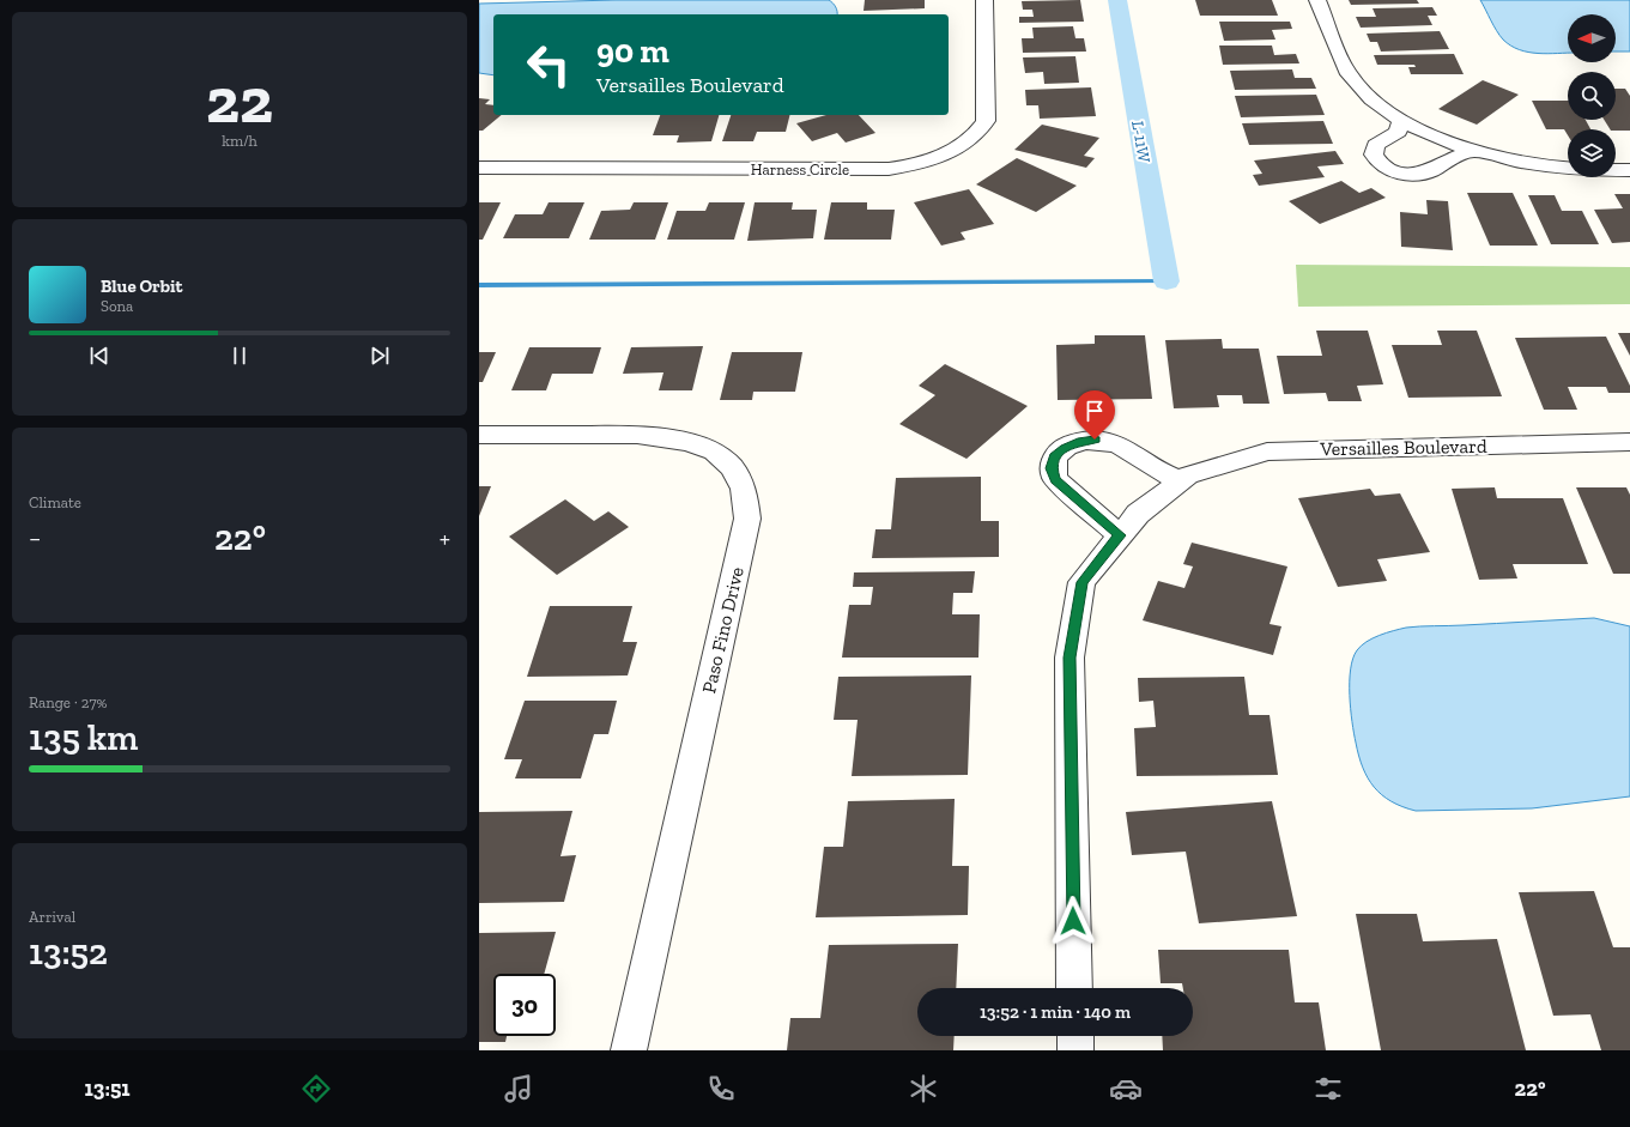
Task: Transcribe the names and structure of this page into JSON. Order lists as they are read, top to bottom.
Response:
{
  "streets": {
    "street": ["Harness Circle", "Versailles Boulevard", "Paso Fino Drive"]
  },
  "water": ["L-11W"],
  "north": "left",
  "page": {
    "tile": [
      ["22", "km/h"],
      "Climate",
      ["Range · 27%", "135 km"],
      ["Arrival", "13:52"]
    ],
    "turn": ["90 m", "Versailles Boulevard"],
    "song": ["Blue Orbit", "Sona"],
    "heat": ["−", "22°", "+"],
    "limit": "30",
    "trip": "13:52 · 1 min · 140 m",
    "tabs": ["13:51", "22°"]
  }
}
